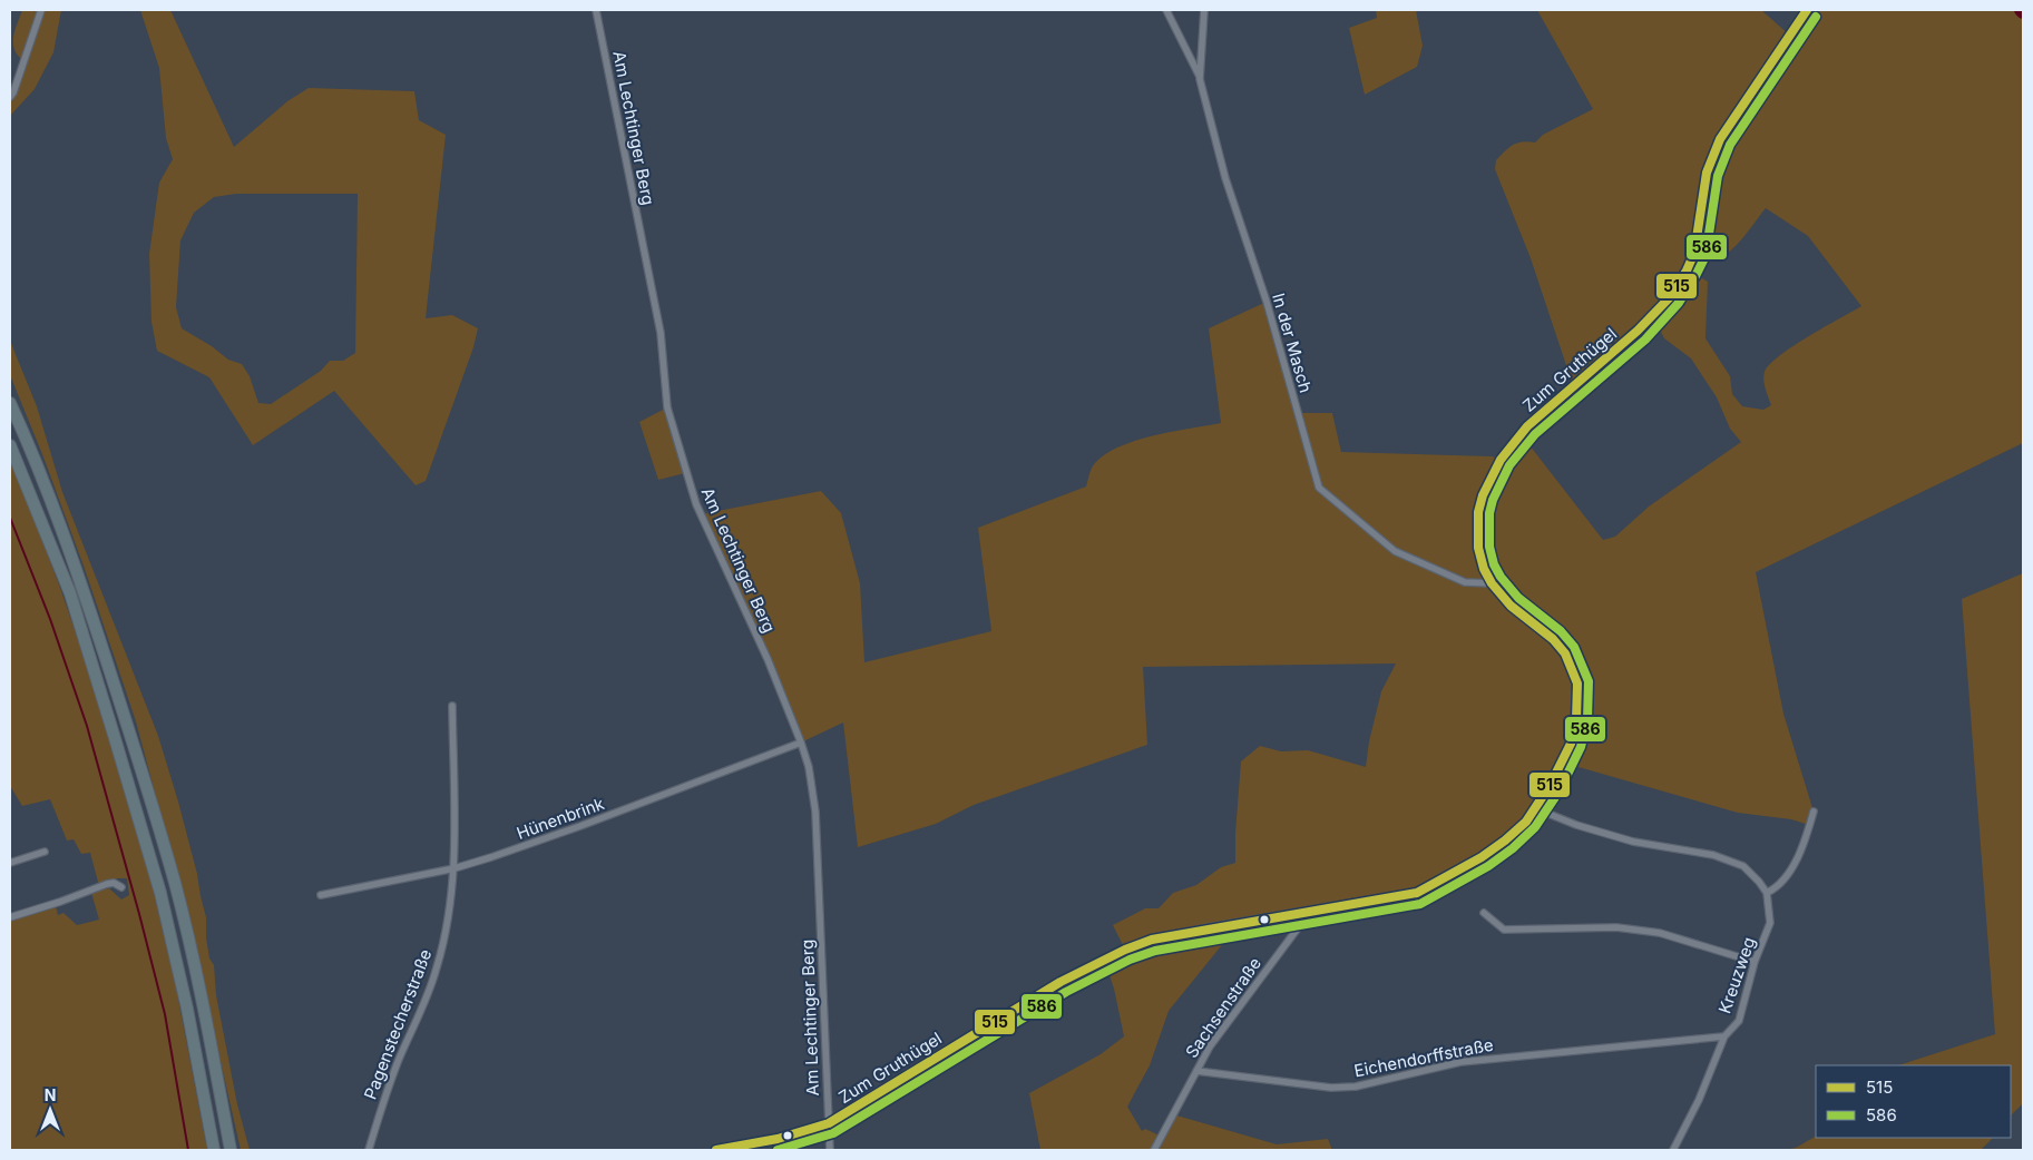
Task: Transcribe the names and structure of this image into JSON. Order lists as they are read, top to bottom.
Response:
{
  "streets": {
    "street": [
      "Am Lechtinger Berg",
      "In der Masch",
      "Zum Gruthügel",
      "Hünenbrink",
      "Kreuzweg",
      "Sachsenstraße",
      "Pagenstecherstraße",
      "Eichendorffstraße"
    ]
  },
  "crossings": [
    ["Am Lechtinger Berg", "Zum Gruthügel"],
    ["Am Lechtinger Berg", "Hünenbrink"],
    ["In der Masch", "Zum Gruthügel"],
    ["Zum Gruthügel", "Sachsenstraße"],
    ["Hünenbrink", "Pagenstecherstraße"],
    ["Kreuzweg", "Eichendorffstraße"],
    ["Sachsenstraße", "Eichendorffstraße"]
  ],
  "lines": ["transit line 515", "transit line 586"],
  "legend": ["515", "586"],
  "north": "top"
}
